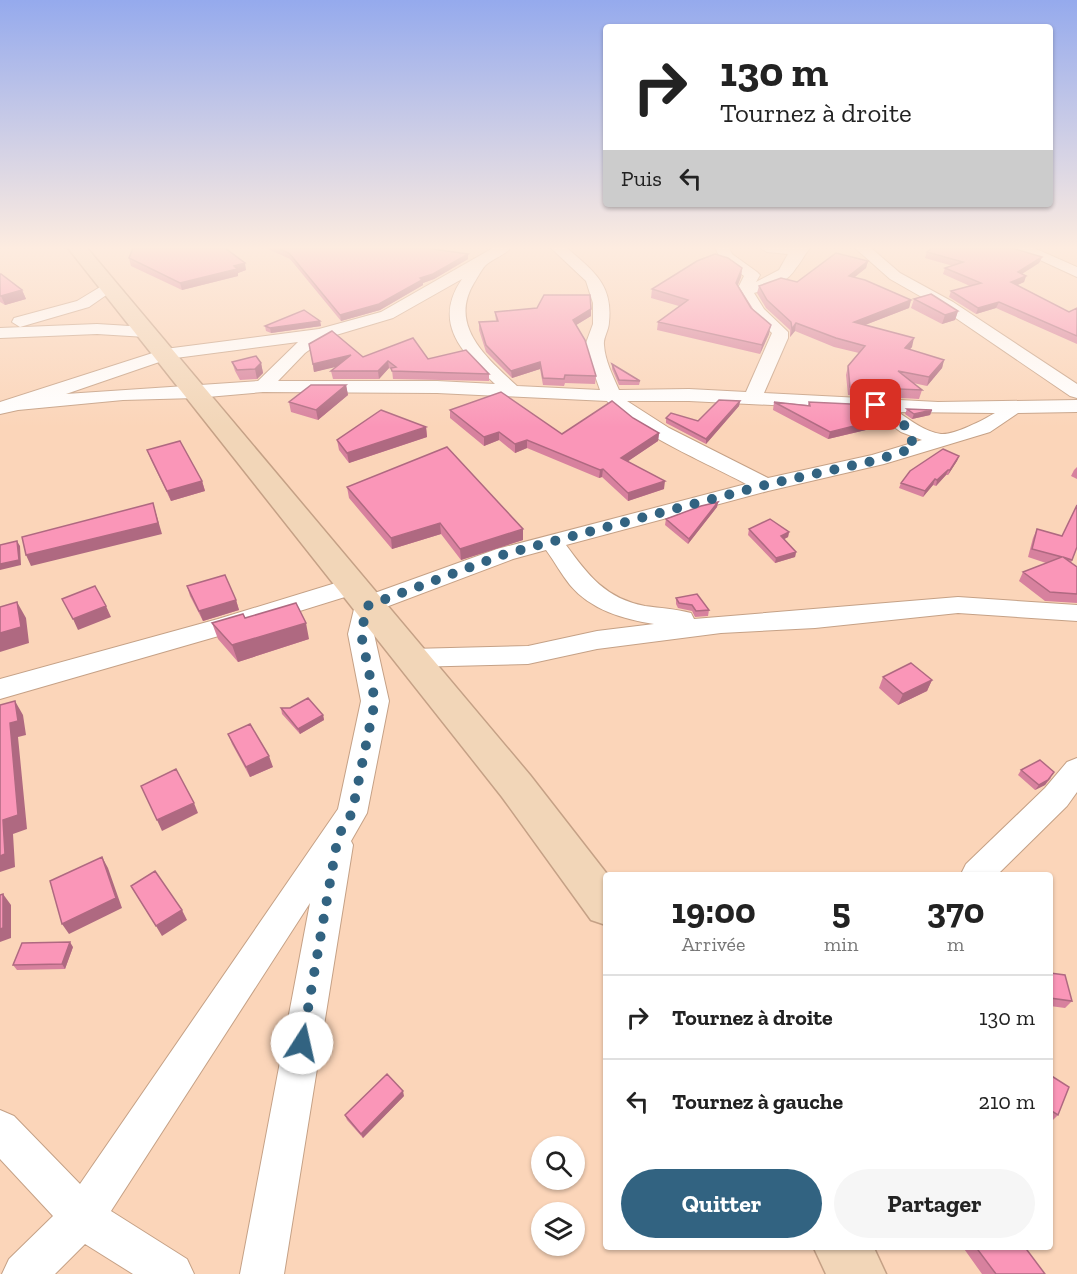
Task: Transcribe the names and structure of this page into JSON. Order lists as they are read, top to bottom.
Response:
{
  "page": {
    "turn": ["130 m", "Tournez à droite"],
    "then": "Puis",
    "eta": [
      "19:00",
      "Arrivée",
      "5",
      "min",
      "370",
      "m"
    ],
    "list": [
      {
        "name": "Tournez à droite",
        "value": "130 m"
      },
      {
        "name": "Tournez à gauche",
        "value": "210 m"
      }
    ],
    "buttons": ["Quitter", "Partager"]
  }
}
